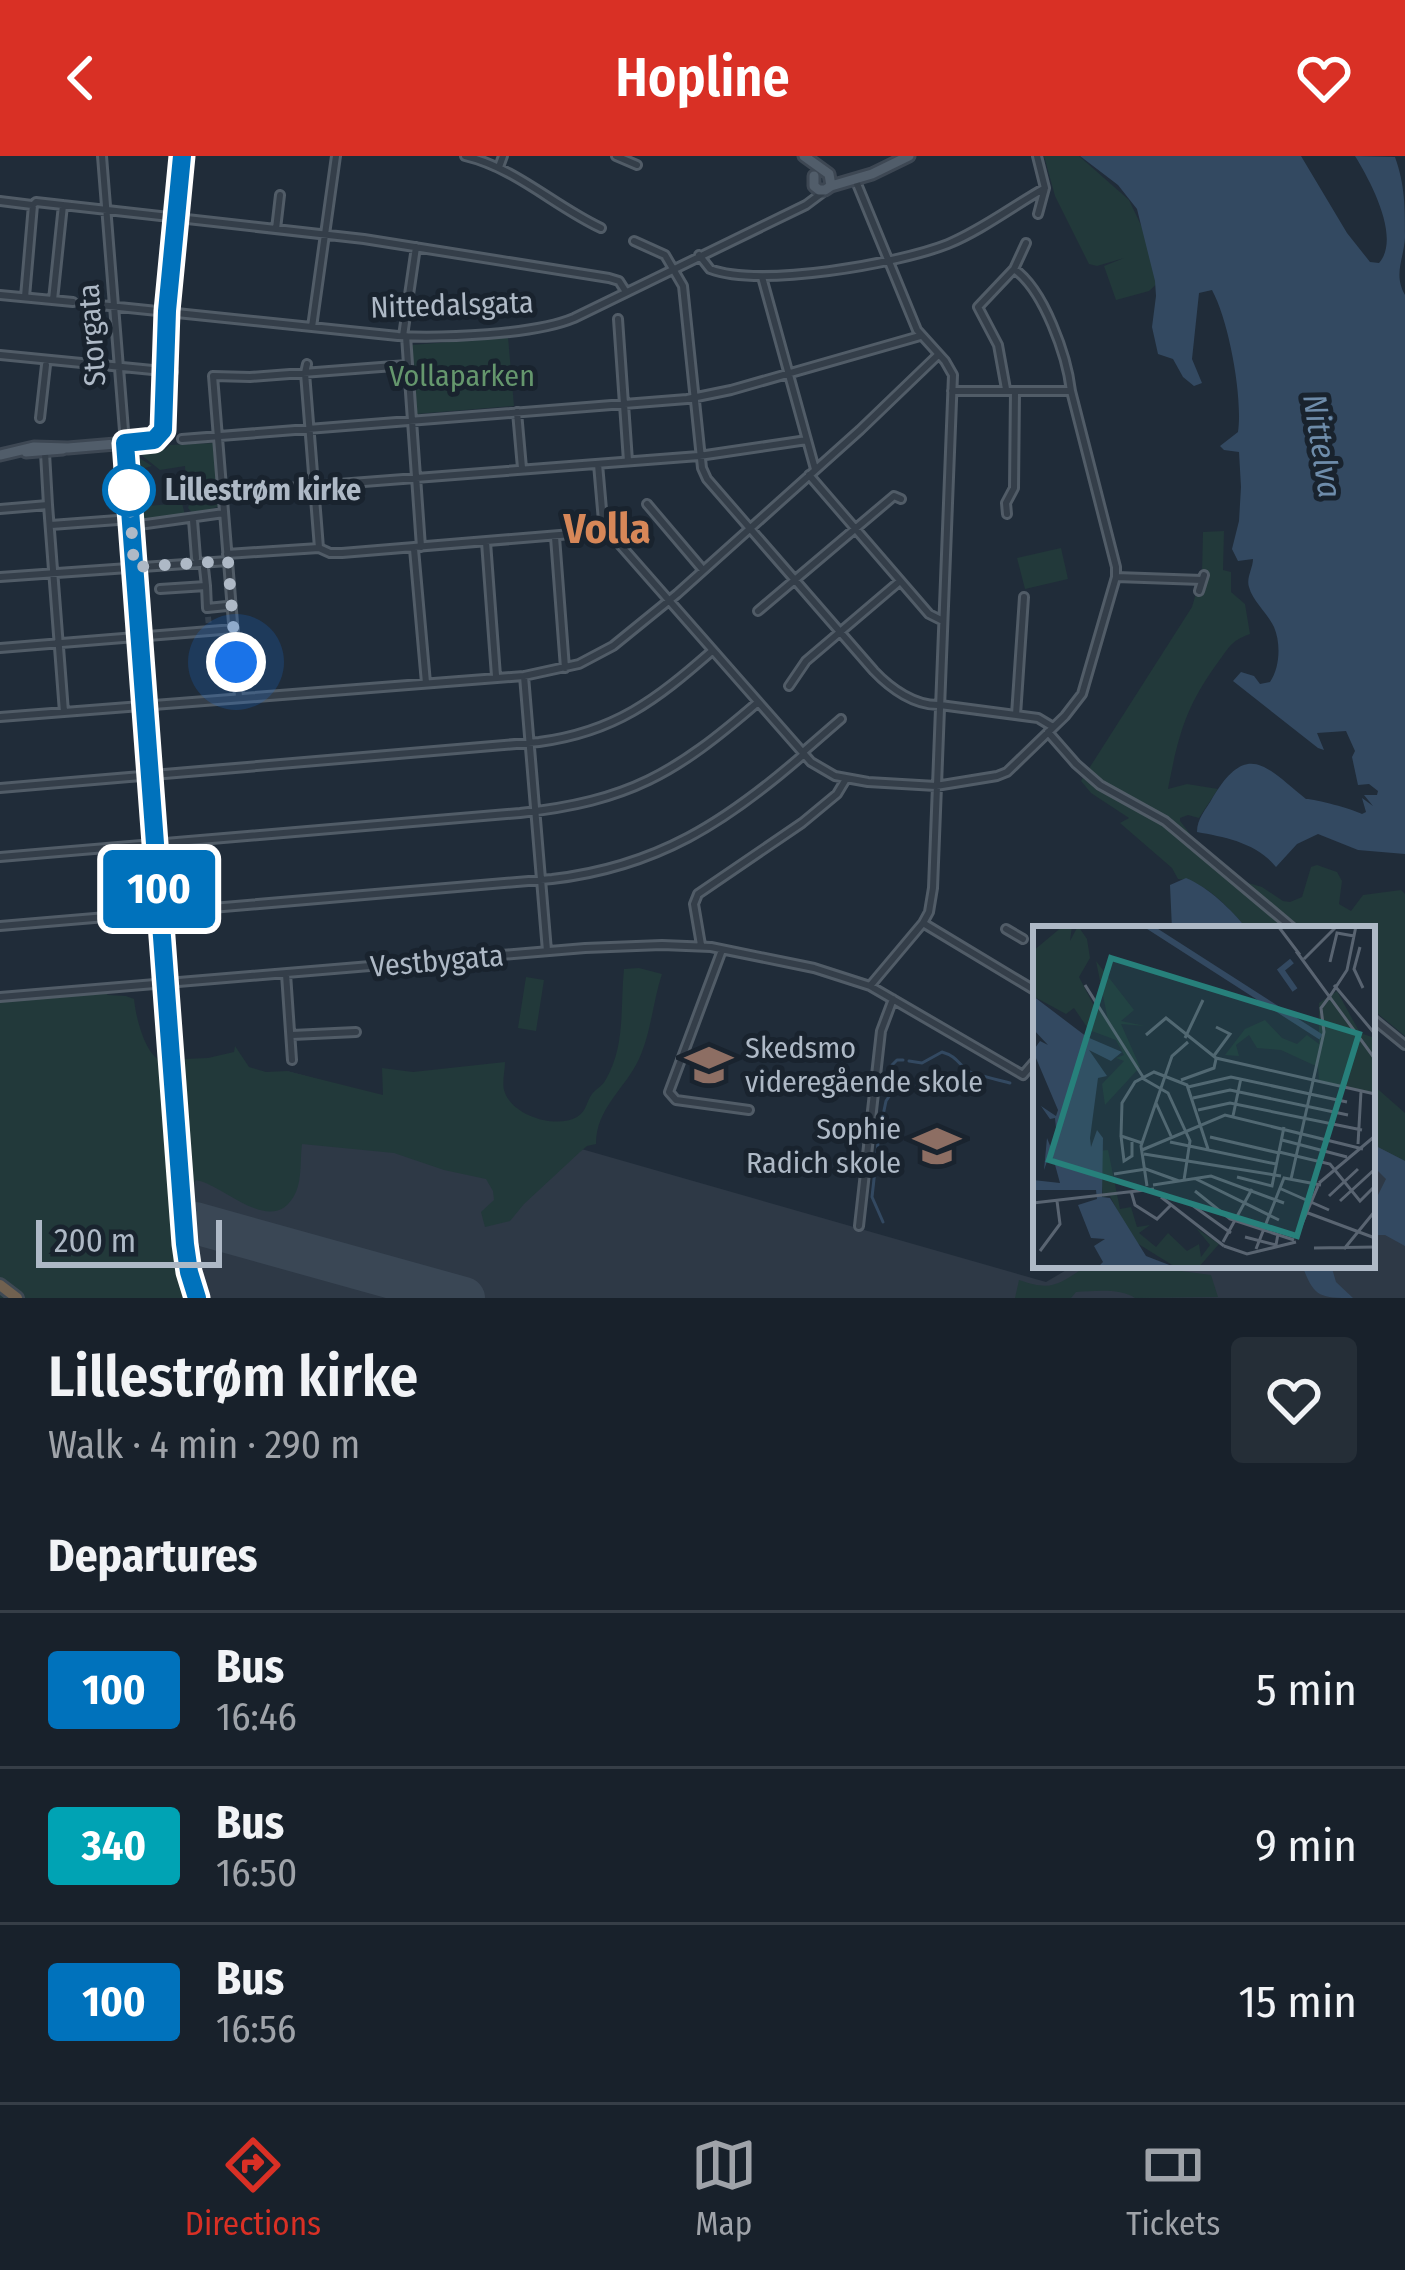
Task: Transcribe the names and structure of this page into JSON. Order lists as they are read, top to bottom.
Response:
{
  "streets": {
    "main road": ["Storgata"],
    "street": ["Nittedalsgata", "Vestbygata"]
  },
  "crossings": [
    ["Nittedalsgata", "Storgata"],
    ["Storgata", "Vestbygata"]
  ],
  "districts": ["Volla"],
  "water": ["Nittelva"],
  "parks": ["Vollaparken"],
  "places": {
    "other": ["Lillestrøm kirke"],
    "school or university": ["Skedsmo videregående skole", "Sophie Radich skole"]
  },
  "lines": ["bus line 100"],
  "scale_bar": "200 m",
  "page": {
    "header": "Hopline",
    "on_map": "100",
    "scale": "200 m",
    "heading": [
      ["Lillestrøm kirke", "Walk · 4 min · 290 m"],
      "Departures"
    ],
    "list": [
      {
        "mark": "100",
        "name": "Bus",
        "note": "16:46",
        "value": "5 min"
      },
      {
        "mark": "340",
        "name": "Bus",
        "note": "16:50",
        "value": "9 min"
      },
      {
        "mark": "100",
        "name": "Bus",
        "note": "16:56",
        "value": "15 min"
      }
    ],
    "tabs": ["Directions", "Map", "Tickets"]
  }
}
